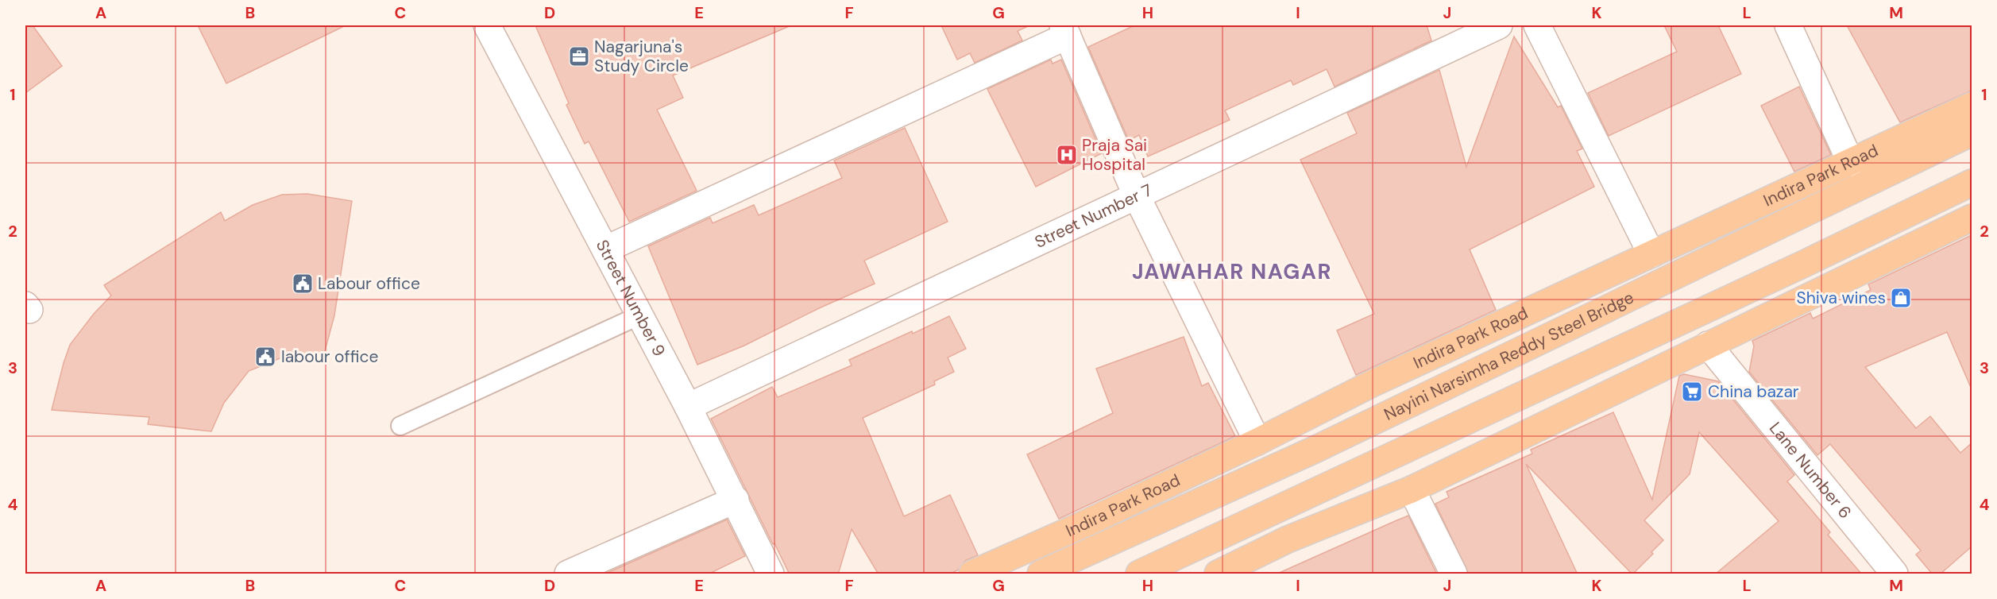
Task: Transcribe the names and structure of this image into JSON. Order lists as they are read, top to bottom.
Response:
{
  "streets": {
    "main road": ["Indira Park Road", "Nayini Narsimha Reddy Steel Bridge"],
    "street": ["Street Number 7", "Street Number 9", "Lane Number 6"]
  },
  "crossings": [
    ["Street Number 7", "Street Number 9"]
  ],
  "districts": ["JAWAHAR NAGAR"],
  "places": {
    "office": ["Nagarjuna's Study Circle"],
    "hospital": ["Praja Sai Hospital"],
    "public building": ["Labour office", "labour office"],
    "shop": ["Shiva wines"],
    "supermarket": ["China bazar"]
  },
  "grid": {
    "columns": [
      "A",
      "B",
      "C",
      "D",
      "E",
      "F",
      "G",
      "H",
      "I",
      "J",
      "K",
      "L",
      "M"
    ],
    "rows": [
      "1",
      "2",
      "3",
      "4"
    ]
  }
}
